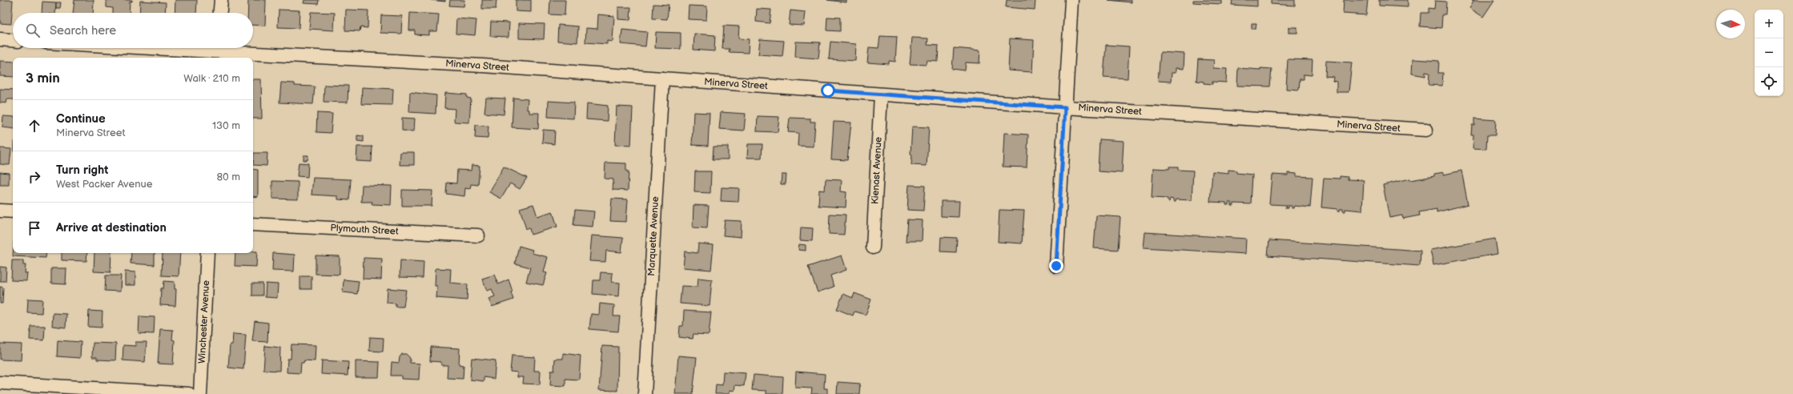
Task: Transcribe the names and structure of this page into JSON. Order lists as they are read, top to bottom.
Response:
{
  "streets": {
    "street": [
      "Minerva Street",
      "Kienast Avenue",
      "Plymouth Street",
      "Marquette Avenue",
      "Winchester Avenue"
    ]
  },
  "crossings": [
    ["Minerva Street", "Kienast Avenue"],
    ["Minerva Street", "Marquette Avenue"]
  ],
  "north": "right",
  "page": {
    "map_buttons": ["+", "−"],
    "search": "Search here",
    "heading": ["3 min", "Walk · 210 m"],
    "list": [
      ["Continue", "Minerva Street", "130 m"],
      ["Turn right", "West Packer Avenue", "80 m"],
      "Arrive at destination"
    ]
  }
}
